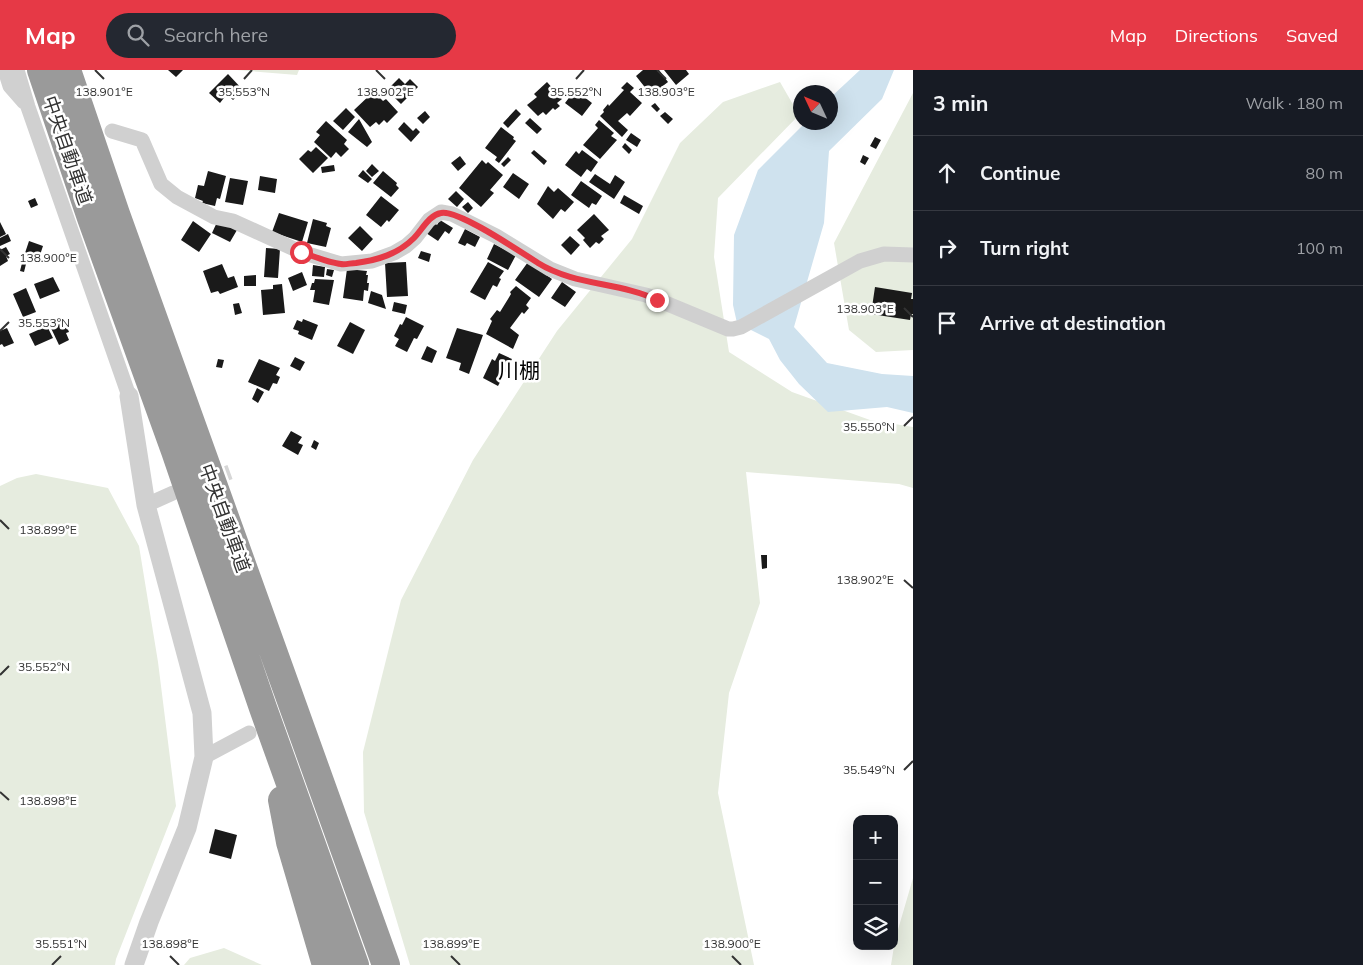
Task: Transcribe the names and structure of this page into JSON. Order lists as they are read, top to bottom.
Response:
{
  "streets": {
    "highway": ["中央自動車道"]
  },
  "districts": ["川棚"],
  "north": "top left",
  "page": {
    "header": "Map",
    "search": "Search here",
    "nav": ["Map", "Directions", "Saved"],
    "heading": ["3 min", "Walk · 180 m"],
    "list": [
      ["Continue", "80 m"],
      ["Turn right", "100 m"],
      "Arrive at destination"
    ],
    "map_buttons": ["+", "−"]
  },
  "coordinates": [
    "138.901°E",
    "138.902°E",
    "138.903°E",
    "35.553°N",
    "35.552°N",
    "138.900°E",
    "35.550°N",
    "138.899°E",
    "35.549°N",
    "138.898°E",
    "35.551°N"
  ]
}
